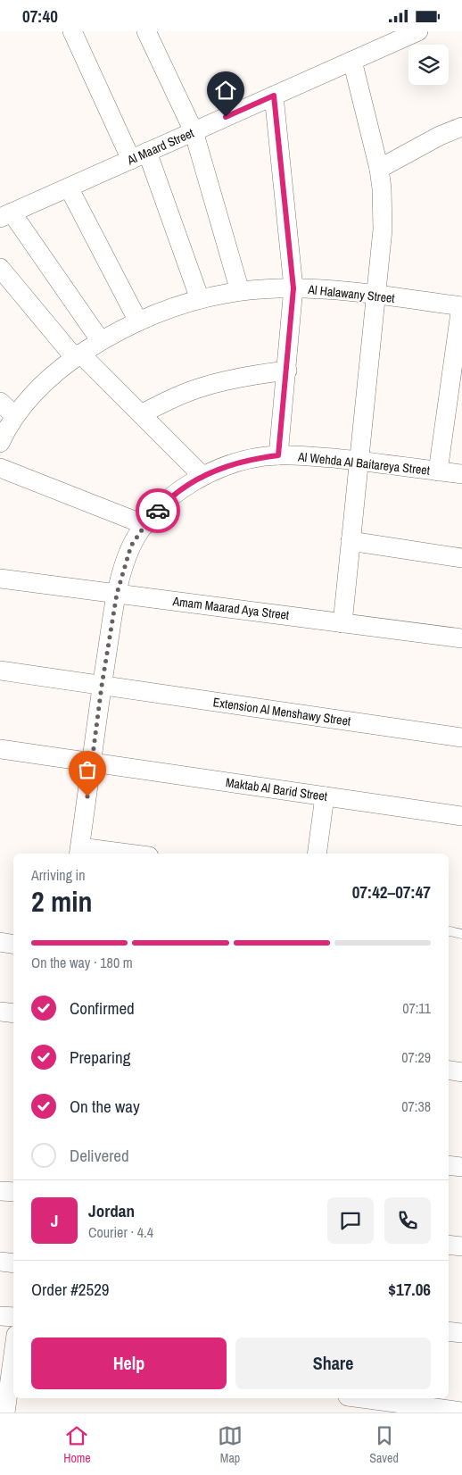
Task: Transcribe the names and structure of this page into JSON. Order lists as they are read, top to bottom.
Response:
{
  "streets": {
    "street": [
      "Al Maard Street",
      "Al Halawany Street",
      "Al Wehda Al Baitareya Street",
      "Amam Maarad Aya Street",
      "Extension Al Menshawy Street",
      "Maktab Al Barid Street"
    ]
  },
  "crossings": [
    ["Al Wehda Al Baitareya Street", "Amam Maarad Aya Street"],
    ["Al Wehda Al Baitareya Street", "Extension Al Menshawy Street"],
    ["Al Wehda Al Baitareya Street", "Maktab Al Barid Street"]
  ],
  "page": {
    "status": "07:40",
    "heading": ["2 min", "Arriving in", "07:42–07:47"],
    "panel": [
      "Jordan",
      "Courier · 4.4",
      "Order #2529",
      "$17.06"
    ],
    "bar": "On the way · 180 m",
    "list": [
      ["Confirmed", "07:11"],
      ["Preparing", "07:29"],
      ["On the way", "07:38"],
      "Delivered"
    ],
    "round": "J",
    "buttons": ["Help", "Share"],
    "tabs": ["Home", "Map", "Saved"]
  }
}
